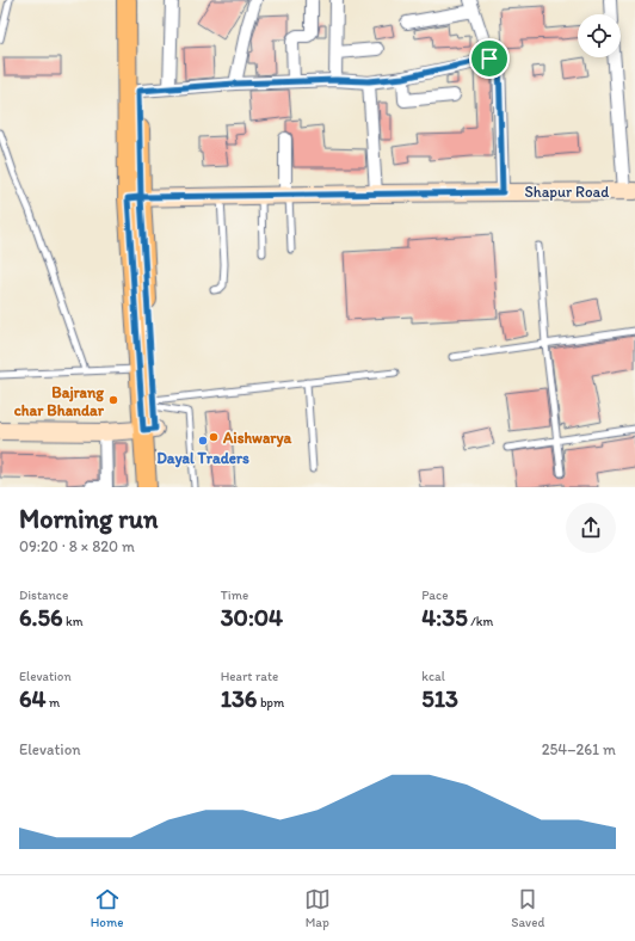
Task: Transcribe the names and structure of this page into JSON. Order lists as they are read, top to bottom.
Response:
{
  "streets": {
    "street": ["Shapur Road"]
  },
  "places": ["Bajrang char Bhandar", "Aishwarya", "Dayal Traders"],
  "page": {
    "heading": ["Morning run", "09:20 · 8 × 820 m"],
    "stats": [
      ["Distance", "6.56 km"],
      ["Time", "30:04"],
      ["Pace", "4:35 /km"],
      ["Elevation", "64 m"],
      ["Heart rate", "136 bpm"],
      ["kcal", "513"]
    ],
    "chart": ["Elevation", "254–261 m"],
    "tabs": ["Home", "Map", "Saved"]
  }
}
